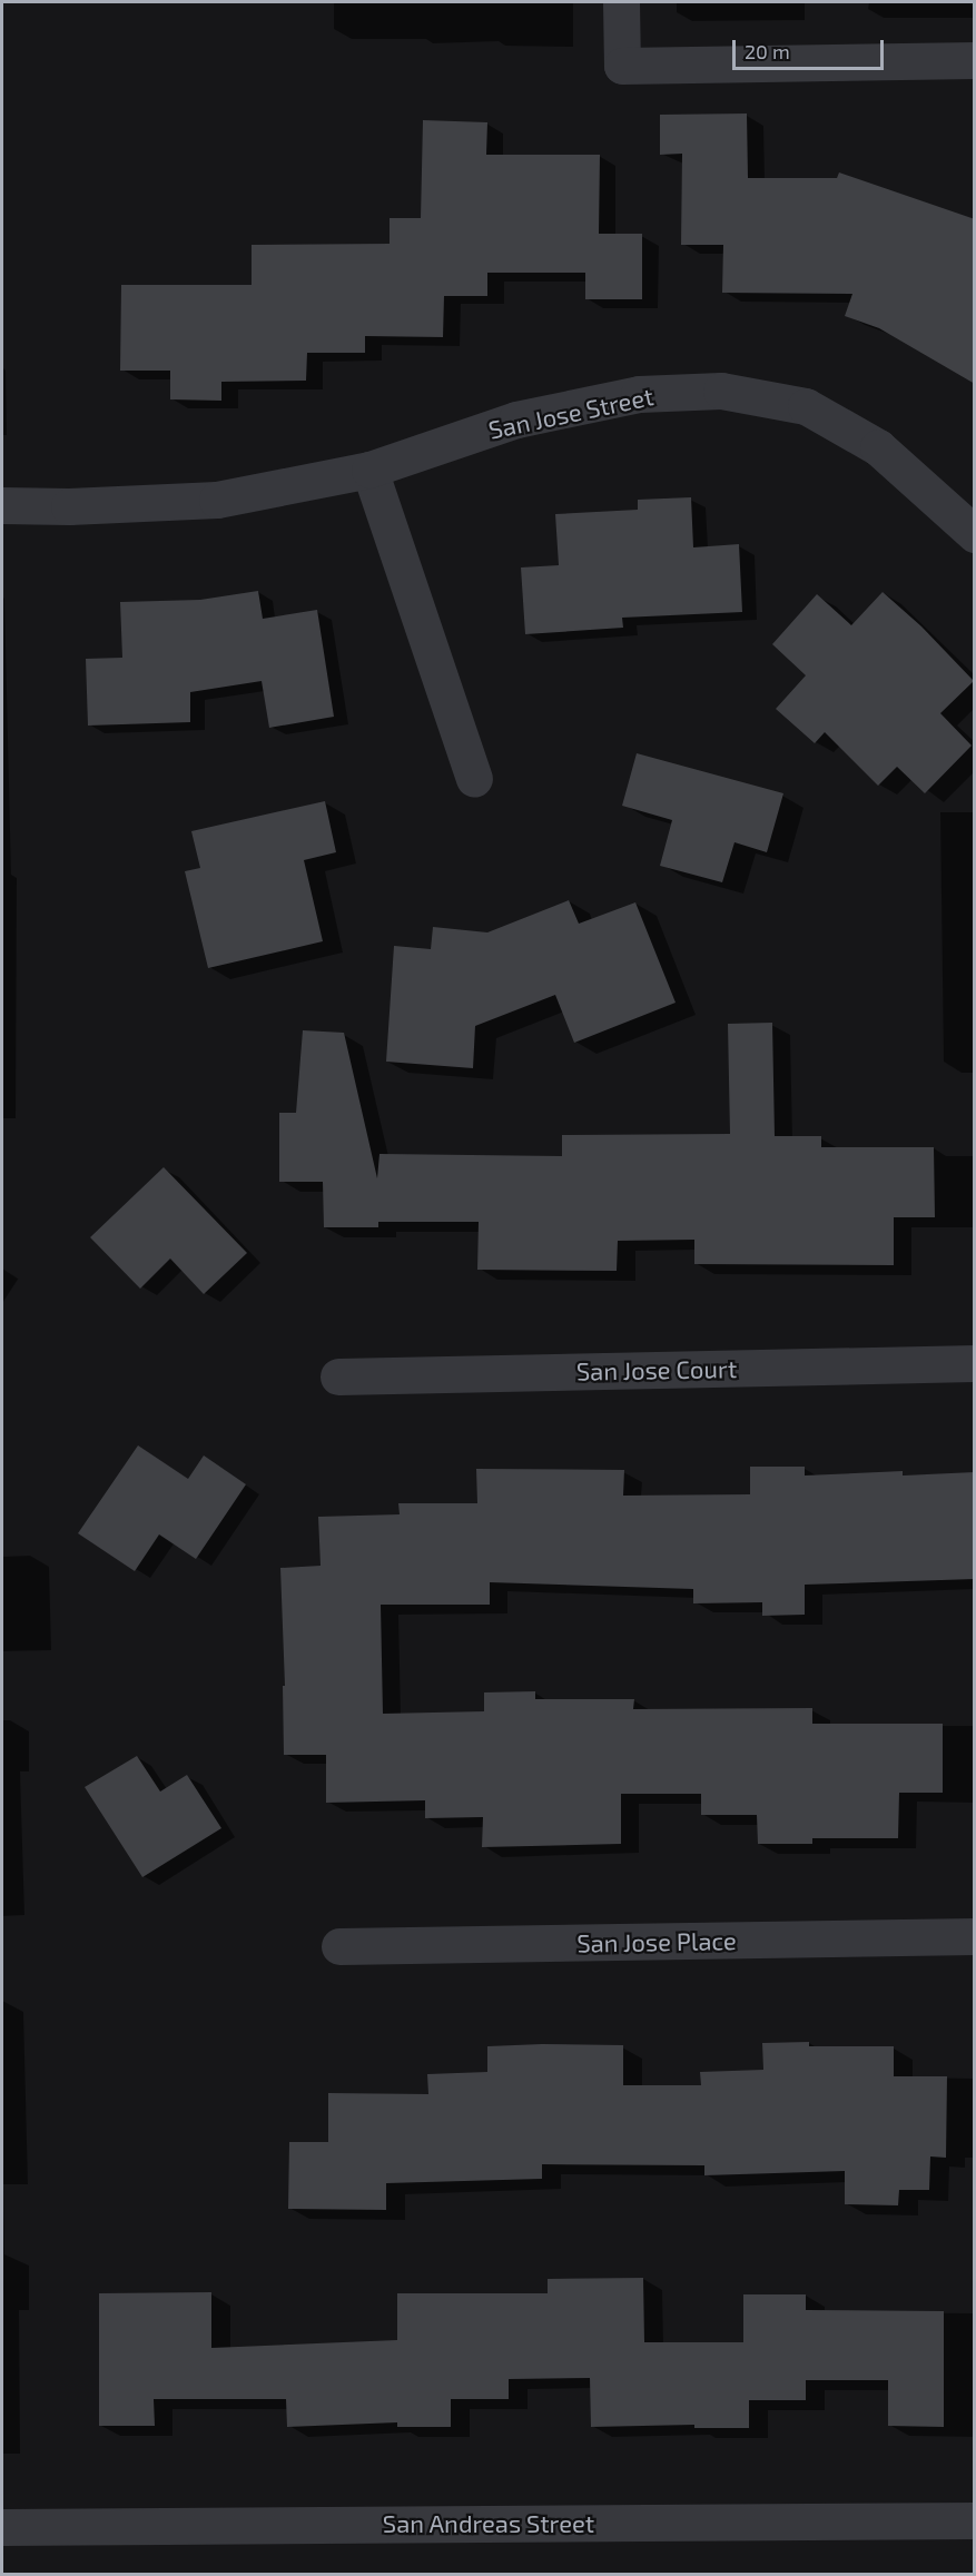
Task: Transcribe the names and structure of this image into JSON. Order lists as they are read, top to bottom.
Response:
{
  "streets": {
    "street": [
      "San Jose Street",
      "San Jose Court",
      "San Jose Place",
      "San Andreas Street"
    ]
  },
  "scale_bar": "20 m"
}
